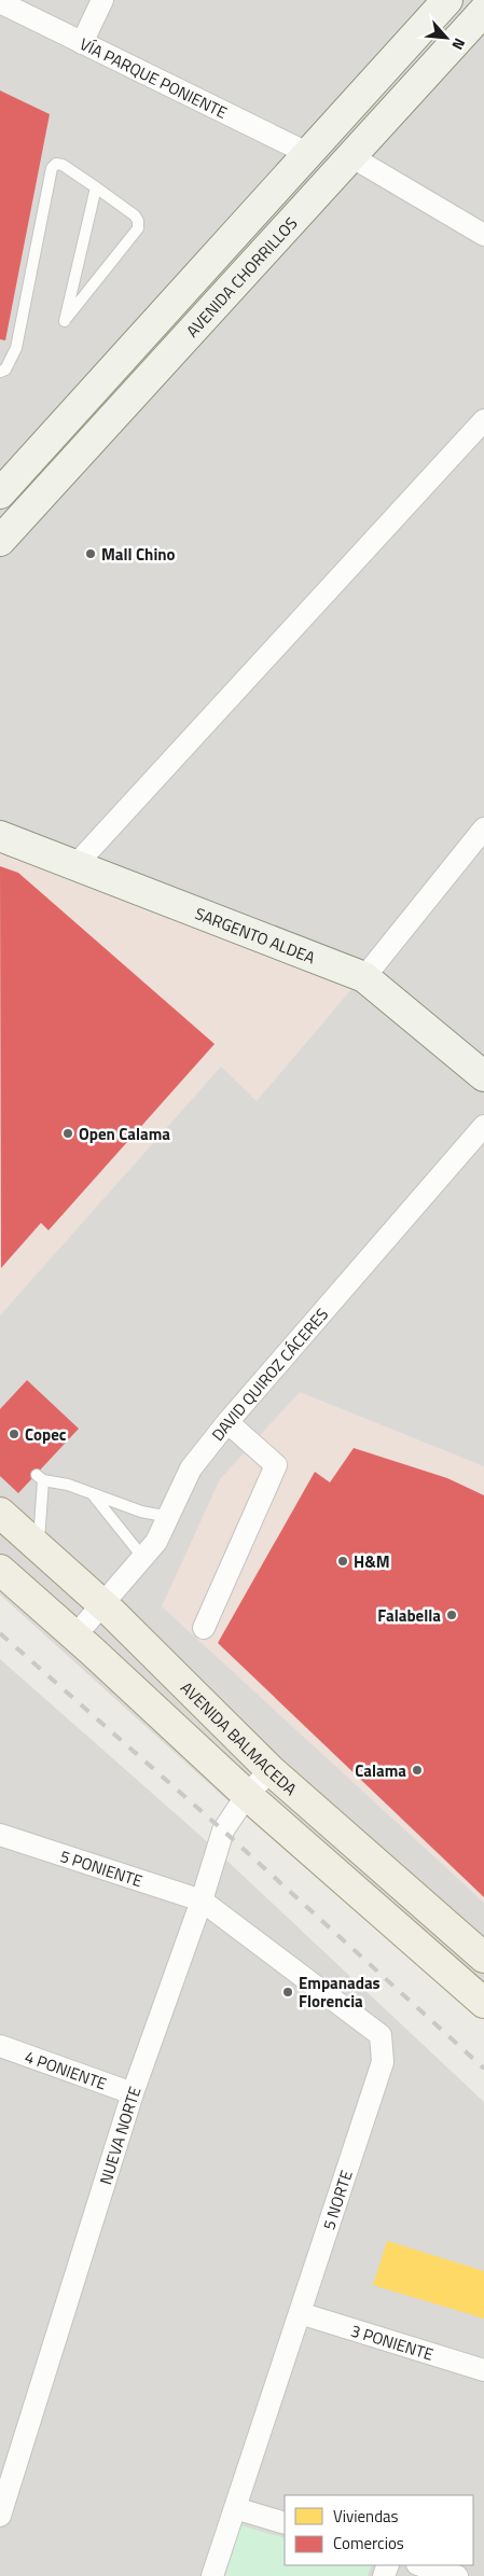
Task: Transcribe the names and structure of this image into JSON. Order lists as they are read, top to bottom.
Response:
{
  "streets": {
    "main road": ["AVENIDA CHORRILLOS", "SARGENTO ALDEA", "AVENIDA BALMACEDA"],
    "street": [
      "VÍA PARQUE PONIENTE",
      "DAVID QUIROZ CÁCERES",
      "5 PONIENTE",
      "4 PONIENTE",
      "NUEVA NORTE",
      "5 NORTE",
      "3 PONIENTE"
    ]
  },
  "crossings": [
    ["VÍA PARQUE PONIENTE", "AVENIDA CHORRILLOS"],
    ["DAVID QUIROZ CÁCERES", "AVENIDA BALMACEDA"],
    ["AVENIDA BALMACEDA", "NUEVA NORTE"],
    ["5 PONIENTE", "NUEVA NORTE"],
    ["5 PONIENTE", "5 NORTE"],
    ["4 PONIENTE", "NUEVA NORTE"],
    ["NUEVA NORTE", "5 NORTE"],
    ["5 NORTE", "3 PONIENTE"]
  ],
  "places": [
    "Mall Chino",
    "Open Calama",
    "Copec",
    "H&M",
    "Falabella",
    "Calama",
    "Empanadas Florencia"
  ],
  "legend": ["Viviendas", "Comercios"],
  "north": "bottom right"
}
